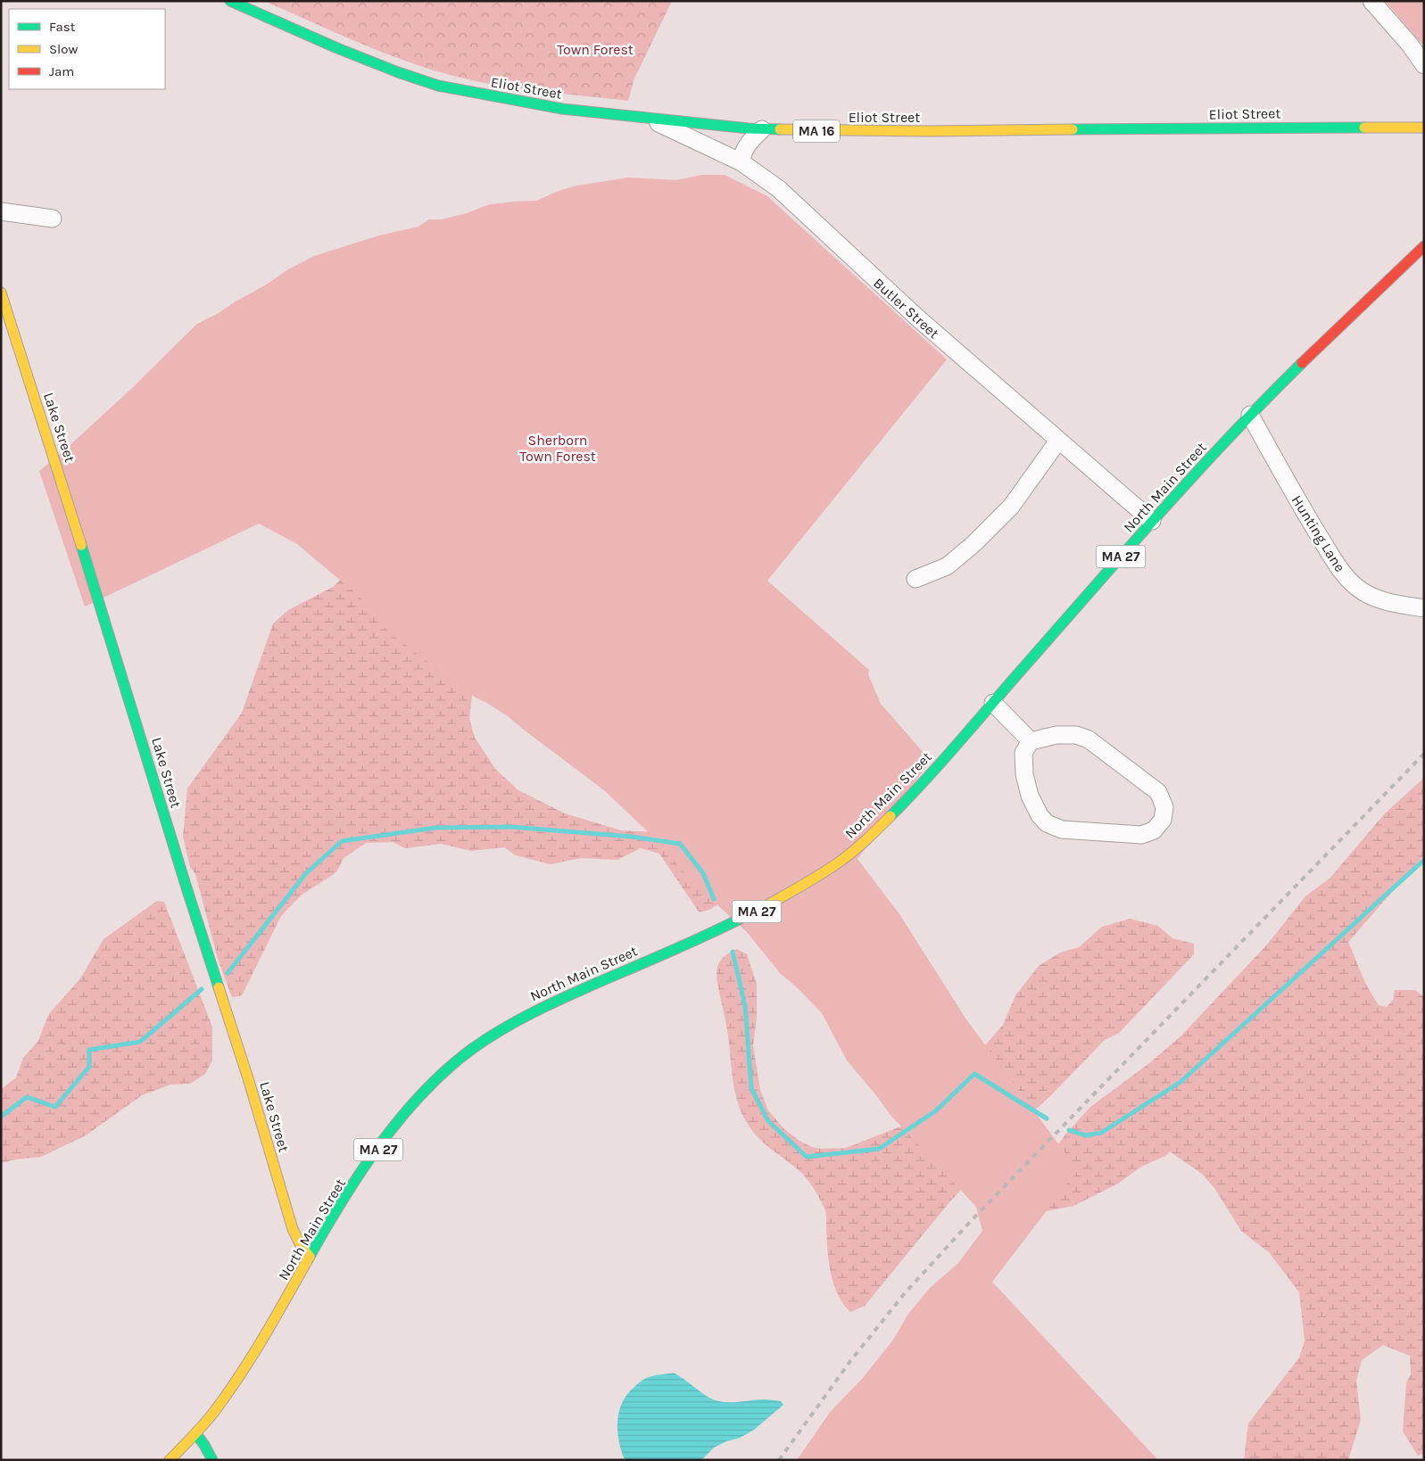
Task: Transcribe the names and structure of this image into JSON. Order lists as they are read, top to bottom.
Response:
{
  "streets": {
    "main road": [
      "Eliot Street",
      "MA 16",
      "Lake Street",
      "North Main Street",
      "MA 27"
    ],
    "street": ["Butler Street", "Hunting Lane"]
  },
  "crossings": [
    ["Eliot Street", "Butler Street"],
    ["Butler Street", "North Main Street"],
    ["Lake Street", "North Main Street"],
    ["North Main Street", "Hunting Lane"]
  ],
  "parks": ["Town Forest", "Sherborn Town Forest"],
  "legend": ["Fast", "Slow", "Jam"]
}
